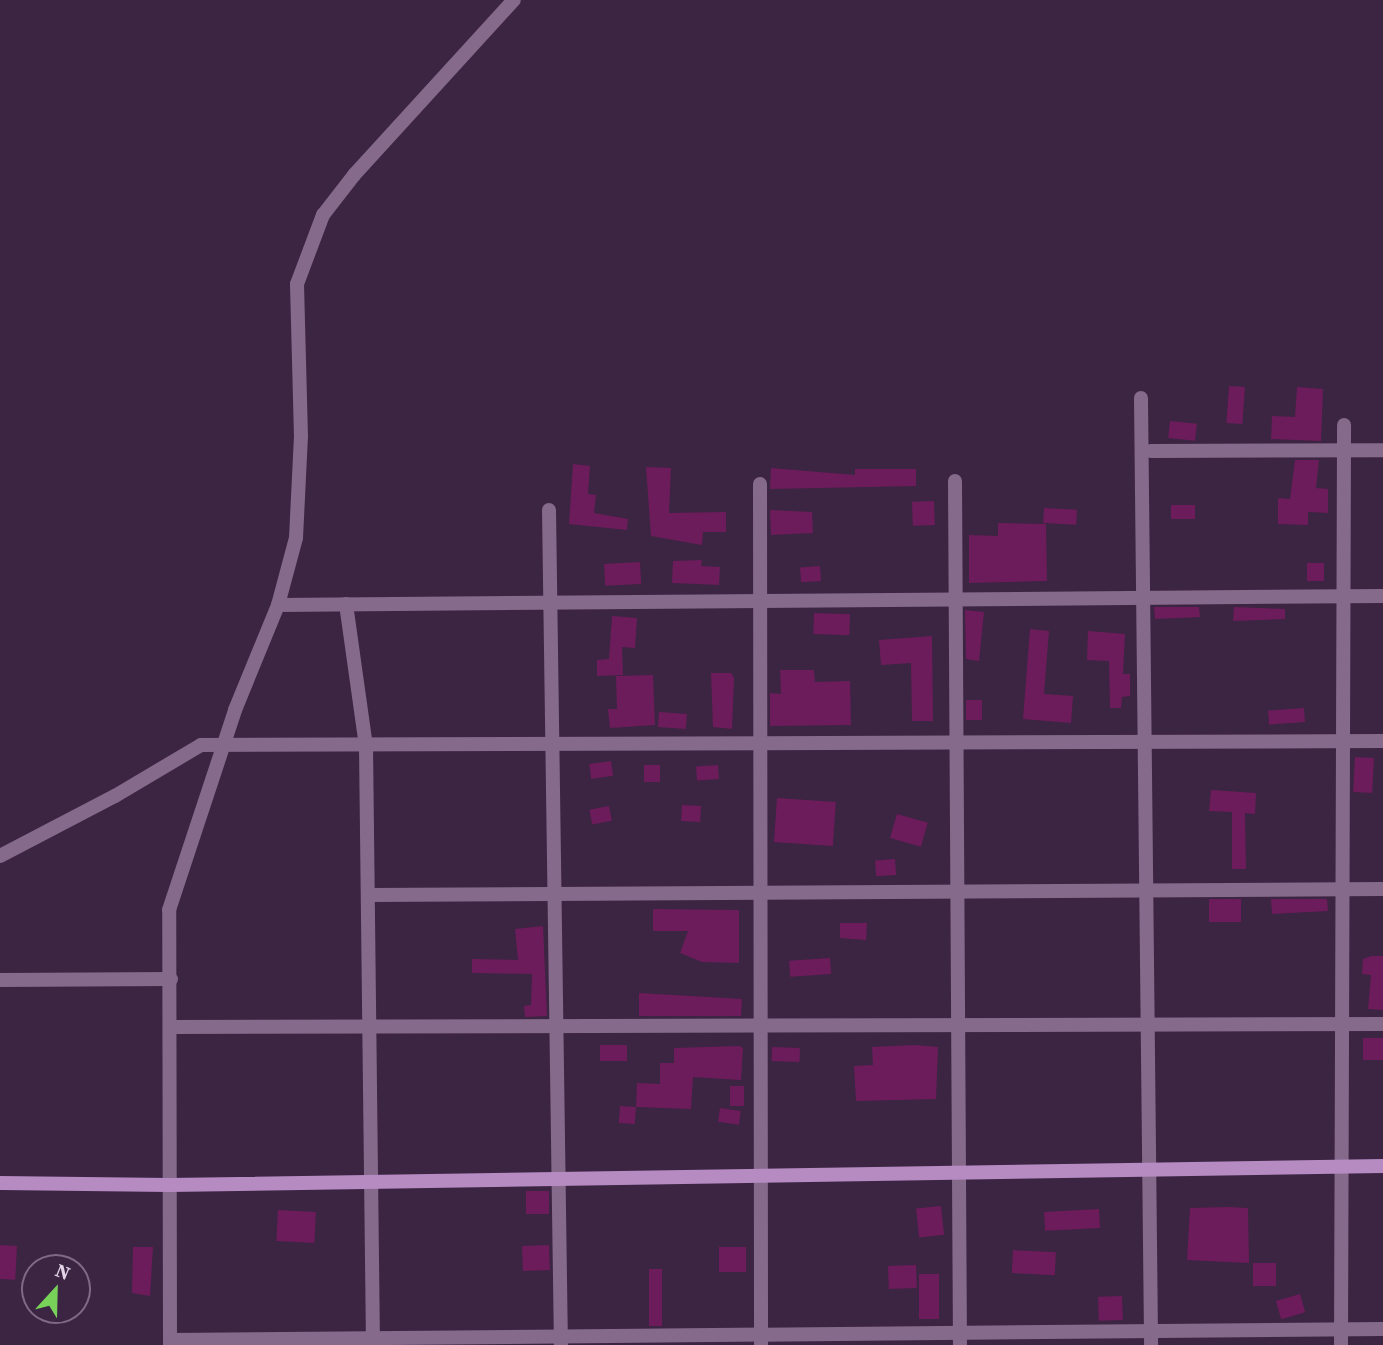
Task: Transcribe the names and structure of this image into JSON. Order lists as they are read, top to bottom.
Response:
{
  "north": "top"
}
